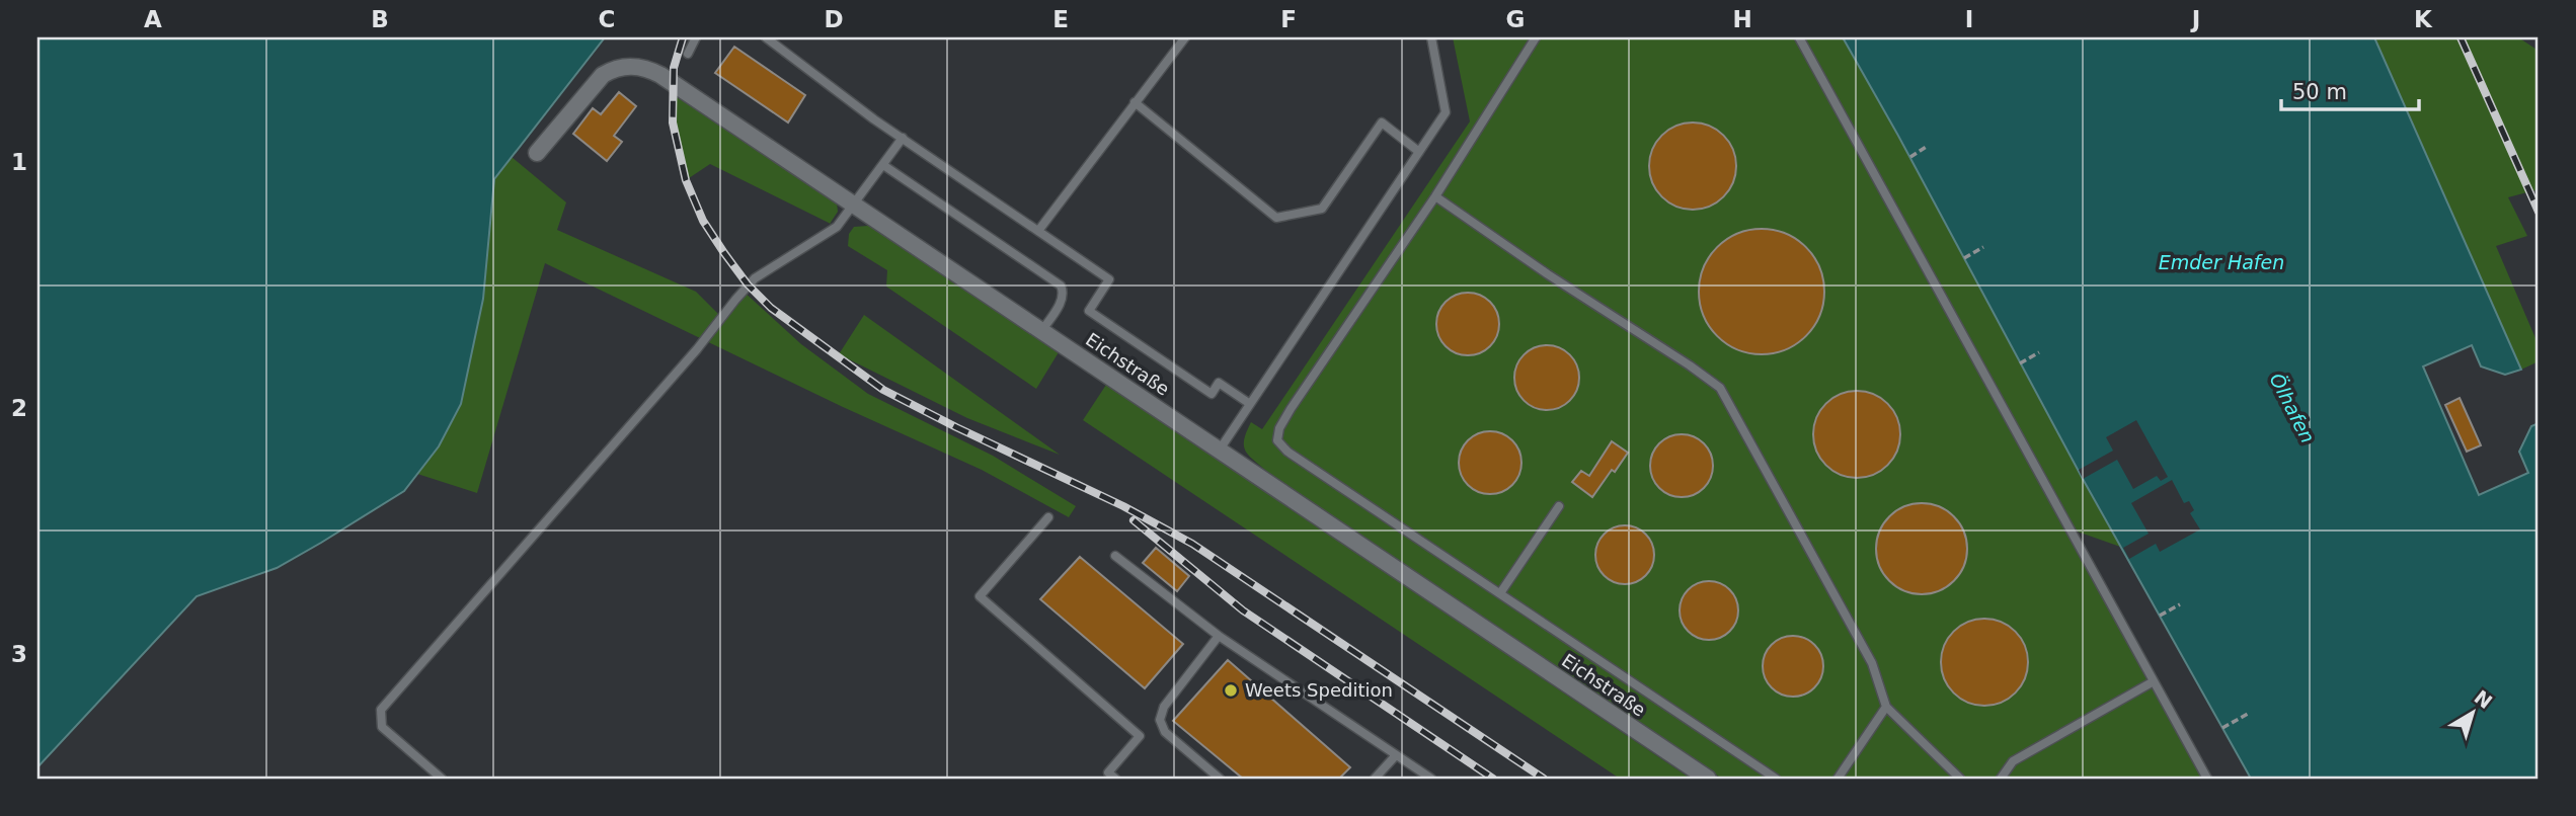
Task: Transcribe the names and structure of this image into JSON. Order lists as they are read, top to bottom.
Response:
{
  "streets": {
    "street": ["Eichstraße"]
  },
  "water": ["Emder Hafen", "Ölhafen"],
  "places": ["Weets Spedition"],
  "scale_bar": "50 m",
  "north": "top right",
  "grid": {
    "columns": [
      "A",
      "B",
      "C",
      "D",
      "E",
      "F",
      "G",
      "H",
      "I",
      "J",
      "K"
    ],
    "rows": ["1", "2", "3"]
  }
}
